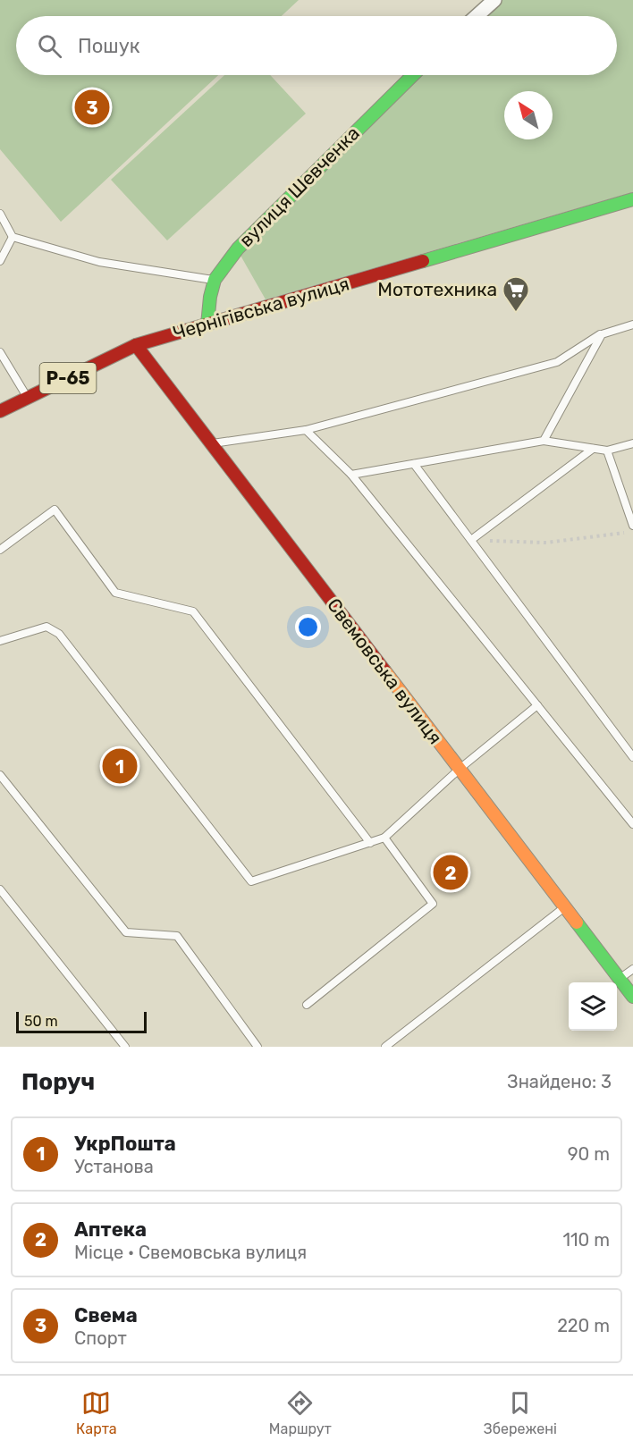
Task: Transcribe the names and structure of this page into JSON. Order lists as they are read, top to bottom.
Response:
{
  "streets": {
    "street": [
      "вулиця Шевченка",
      "Чернігівська вулиця",
      "Р-65",
      "Свемовська вулиця"
    ]
  },
  "crossings": [
    ["вулиця Шевченка", "Чернігівська вулиця"],
    ["Чернігівська вулиця", "Р-65"],
    ["Чернігівська вулиця", "Свемовська вулиця"],
    ["Р-65", "Свемовська вулиця"]
  ],
  "places": {
    "supermarket": ["Мототехника"]
  },
  "scale_bar": "50 m",
  "north": "top left",
  "page": {
    "search": "Пошук",
    "pins": ["3", "1", "2"],
    "scale": "50 m",
    "heading": ["Поруч", "Знайдено: 3"],
    "list": [
      {
        "mark": "1",
        "name": "УкрПошта",
        "note": "Установа",
        "value": "90 m"
      },
      {
        "mark": "2",
        "name": "Аптека",
        "note": "Місце · Свемовська вулиця",
        "value": "110 m"
      },
      {
        "mark": "3",
        "name": "Свема",
        "note": "Спорт",
        "value": "220 m"
      }
    ],
    "nav": ["Карта", "Маршрут", "Збережені"]
  }
}
